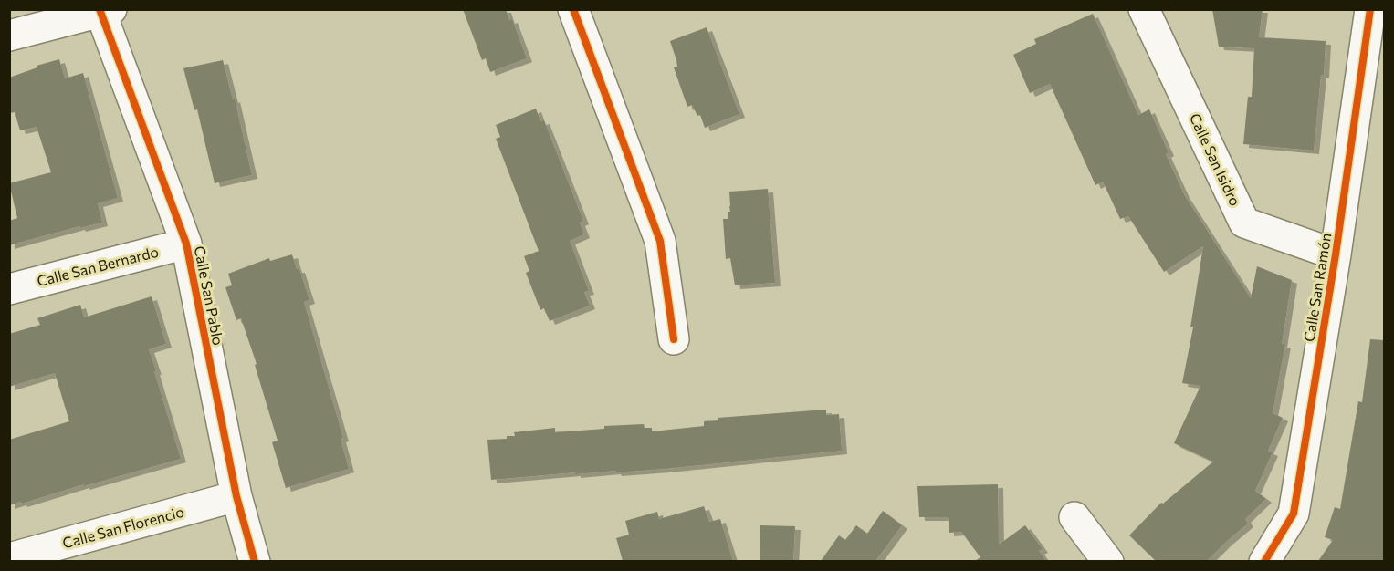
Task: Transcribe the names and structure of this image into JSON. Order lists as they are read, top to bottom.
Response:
{
  "streets": {
    "street": [
      "Calle San Isidro",
      "Calle San Bernardo",
      "Calle San Ramón",
      "Calle San Pablo",
      "Calle San Florencio"
    ]
  },
  "crossings": [
    ["Calle San Isidro", "Calle San Ramón"],
    ["Calle San Bernardo", "Calle San Pablo"],
    ["Calle San Pablo", "Calle San Florencio"]
  ]
}
